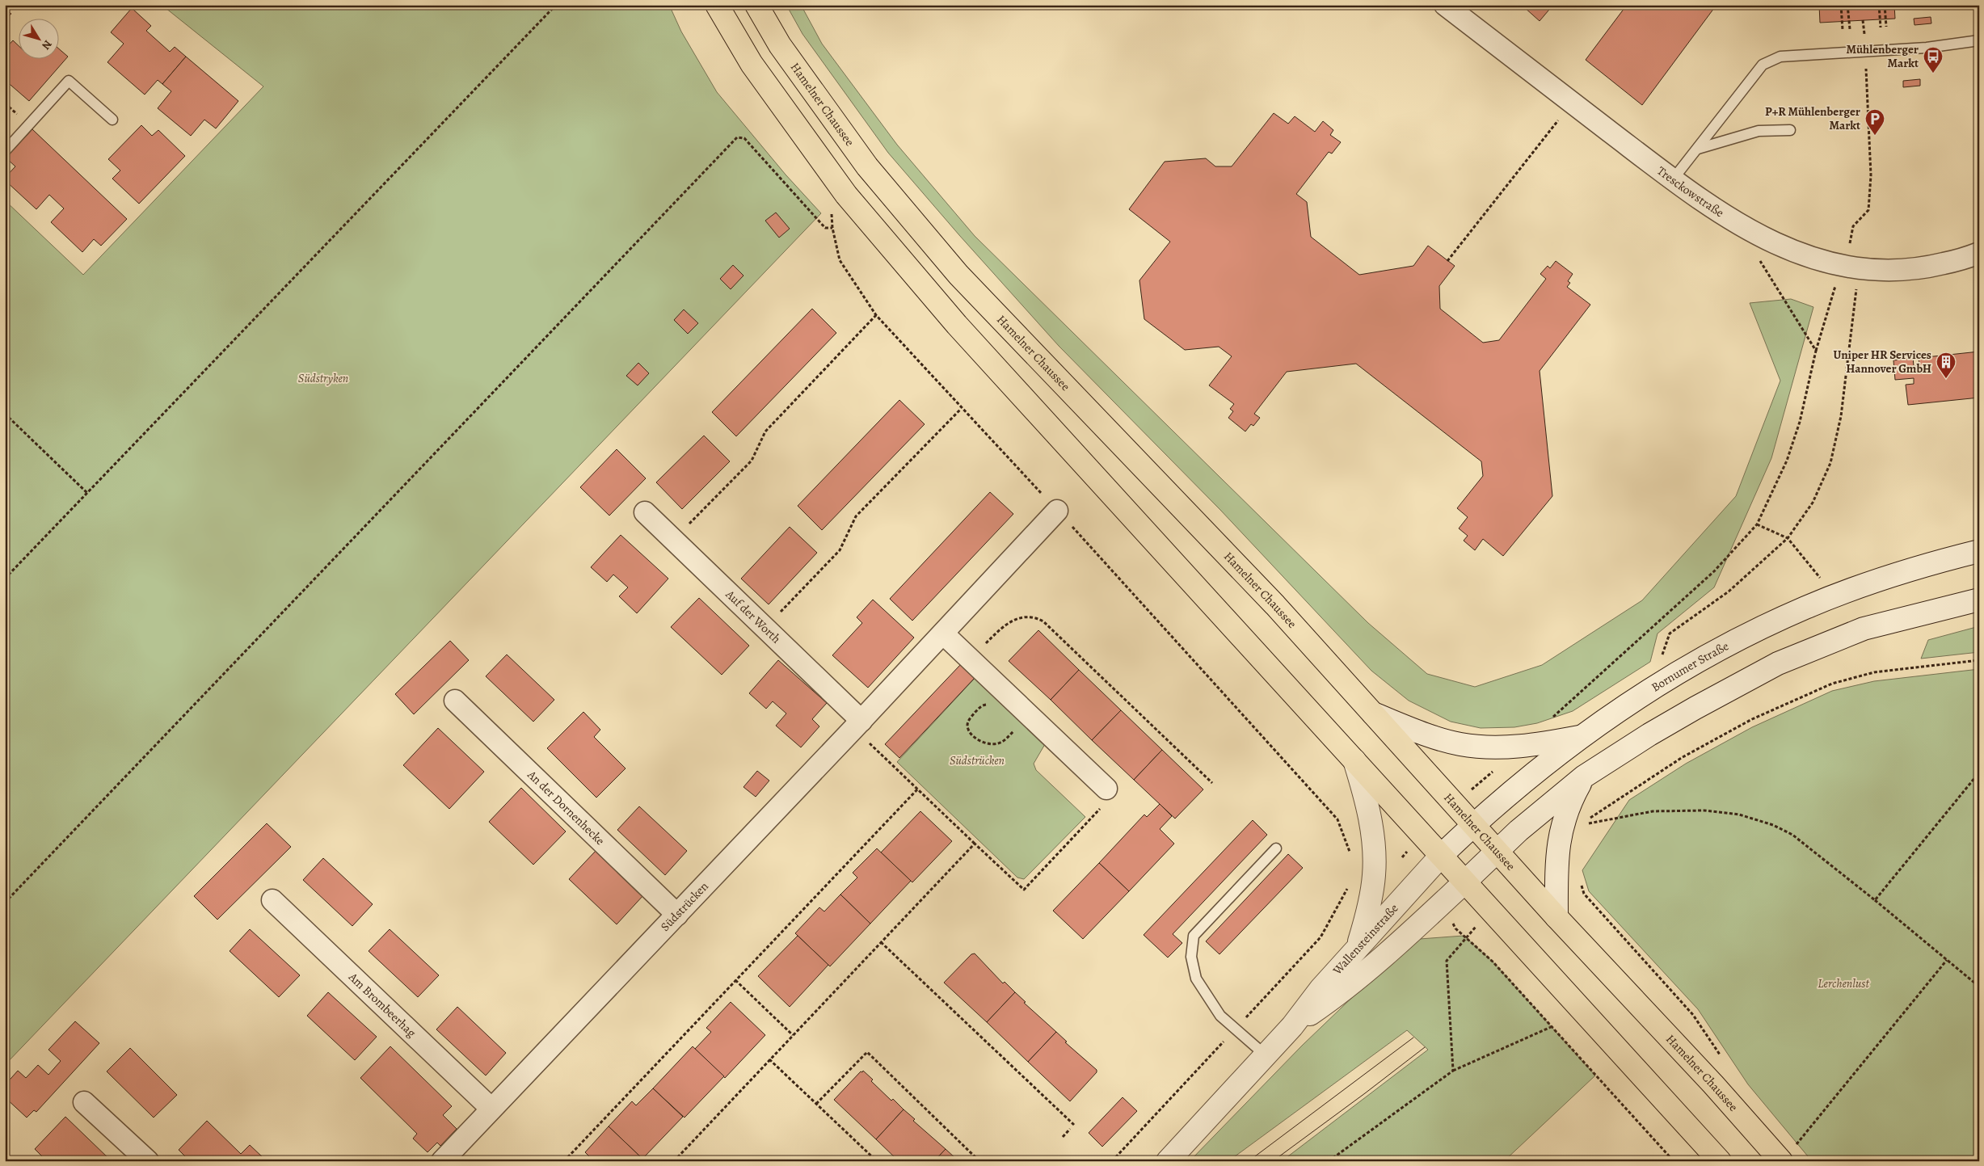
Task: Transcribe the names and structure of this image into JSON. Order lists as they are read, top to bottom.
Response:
{
  "streets": {
    "main road": ["Hamelner Chaussee", "Bornumer Straße", "Wallensteinstraße"],
    "street": [
      "Tresckowstraße",
      "Auf der Worth",
      "An der Dornenhecke",
      "Südstrücken",
      "Am Brombeerhag"
    ]
  },
  "crossings": [
    ["Hamelner Chaussee", "Bornumer Straße"],
    ["Auf der Worth", "Südstrücken"],
    ["Bornumer Straße", "Wallensteinstraße"],
    ["An der Dornenhecke", "Südstrücken"],
    ["Südstrücken", "Am Brombeerhag"]
  ],
  "parks": ["Südstryken", "Südstrücken", "Lerchenlust"],
  "places": {
    "bus stop": ["Mühlenberger Markt"],
    "parking": ["P+R Mühlenberger Markt"],
    "building": ["Uniper HR Services Hannover GmbH"]
  },
  "north": "bottom right"
}
